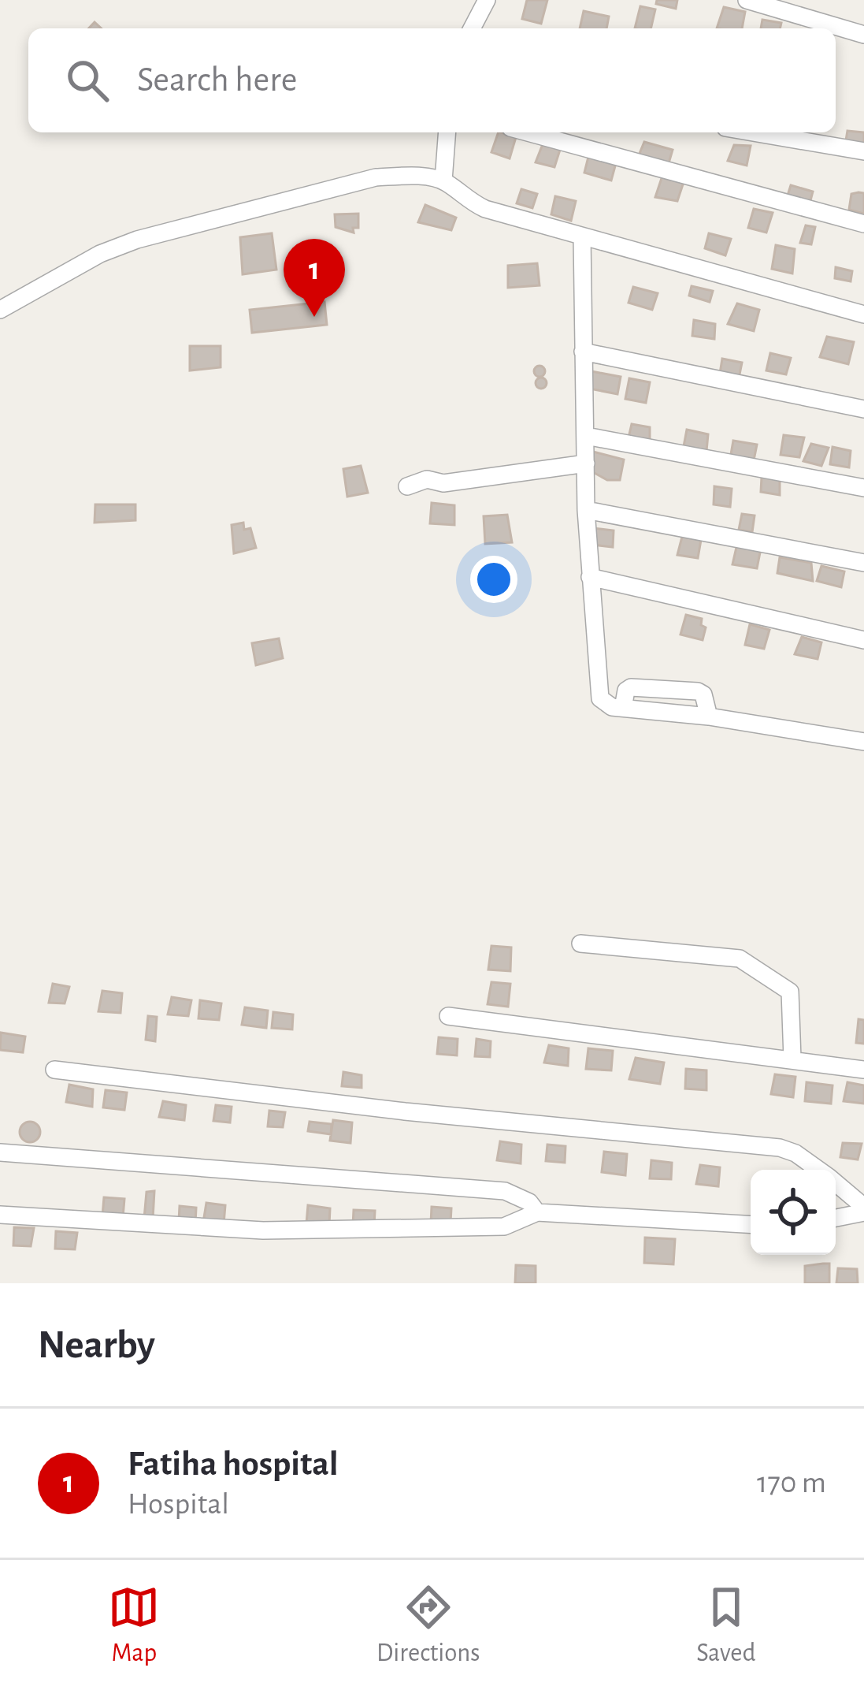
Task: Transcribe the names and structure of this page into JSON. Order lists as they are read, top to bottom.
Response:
{
  "page": {
    "search": "Search here",
    "pins": "1",
    "heading": "Nearby",
    "list": [
      {
        "mark": "1",
        "name": "Fatiha hospital",
        "note": "Hospital",
        "value": "170 m"
      }
    ],
    "nav": ["Map", "Directions", "Saved"]
  }
}
